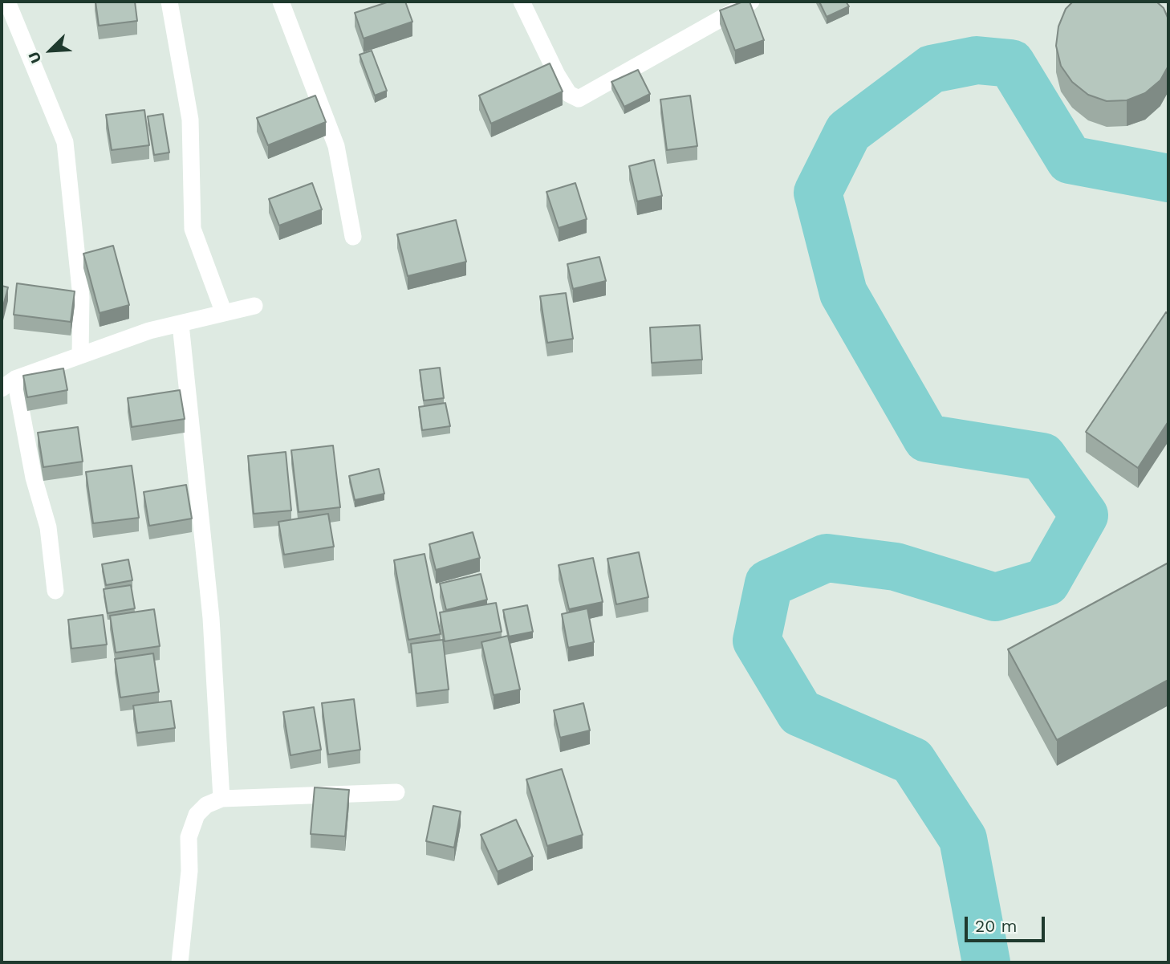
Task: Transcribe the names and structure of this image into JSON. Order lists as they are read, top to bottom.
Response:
{
  "scale_bar": "20 m",
  "north": "bottom left"
}
